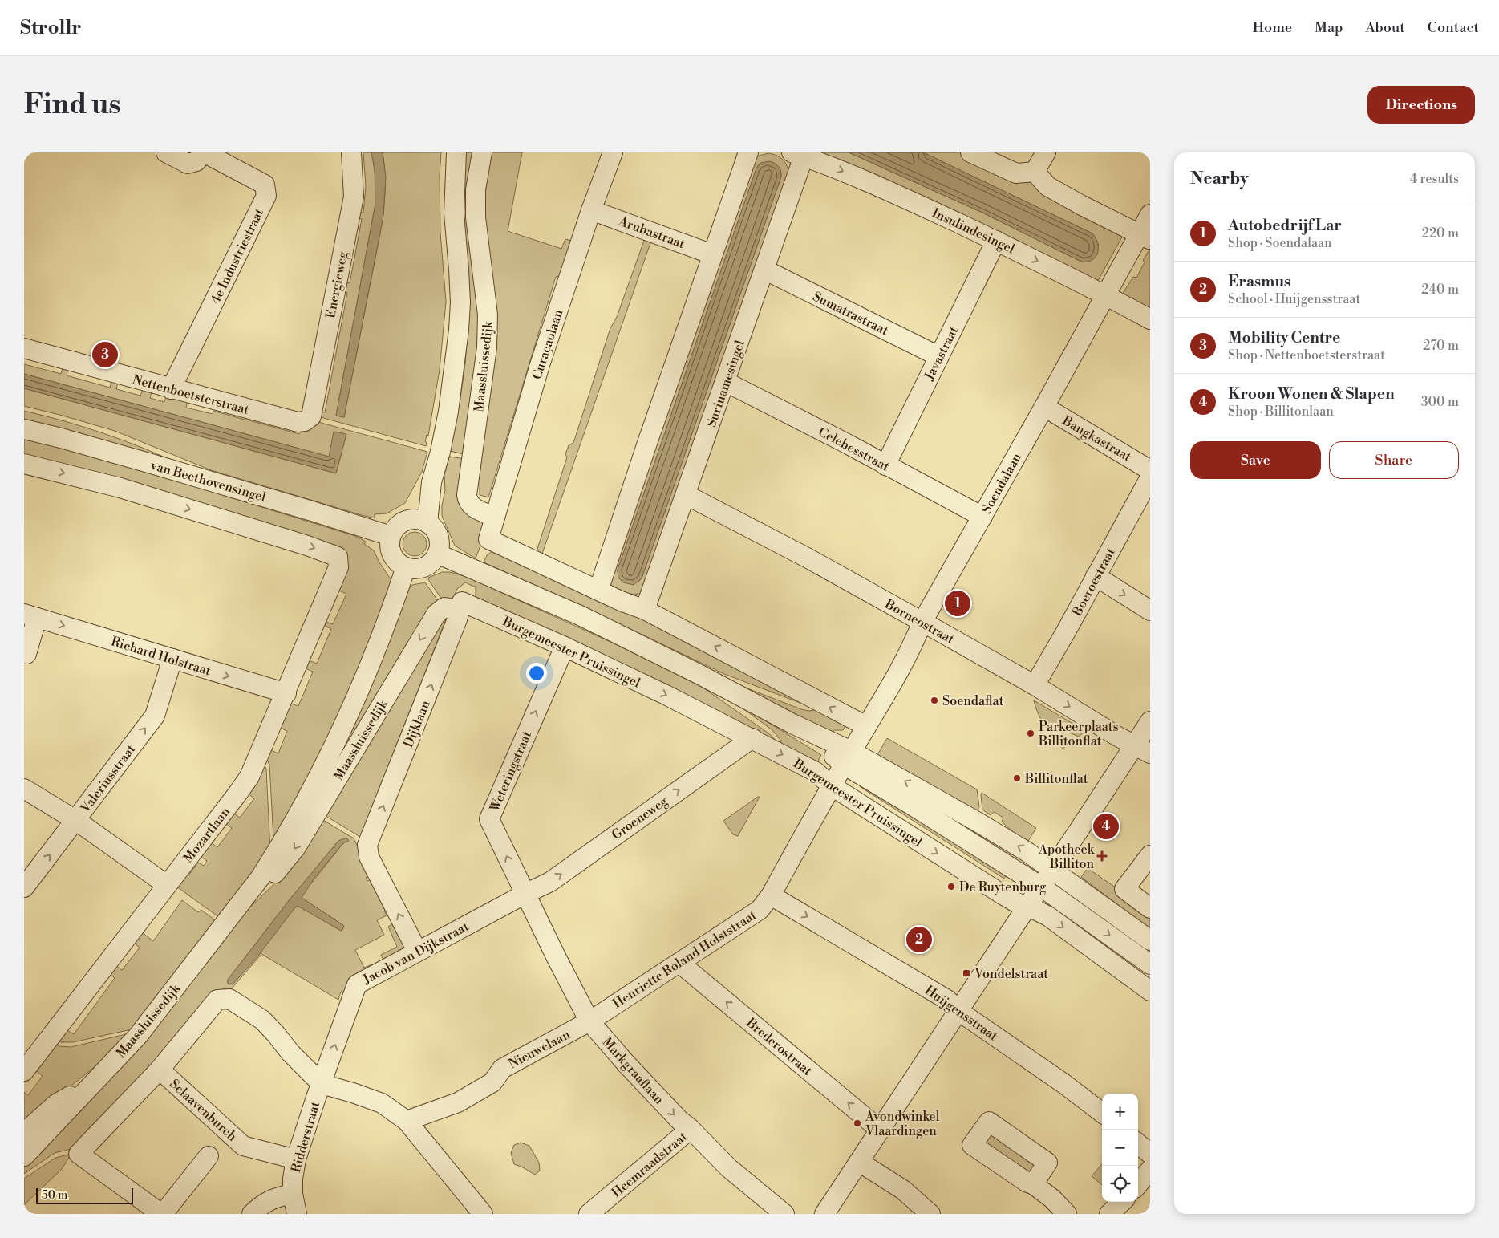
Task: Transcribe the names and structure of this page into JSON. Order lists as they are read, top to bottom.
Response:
{
  "streets": {
    "street": [
      "Insulindesingel",
      "Arubastraat",
      "4e Industriestraat",
      "Energieweg",
      "Sumatrastraat",
      "Curaçaolaan",
      "Javastraat",
      "Maassluissedijk",
      "Surinamesingel",
      "Nettenboetsterstraat",
      "Bangkastraat",
      "Celebesstraat",
      "van Beethovensingel",
      "Soendalaan",
      "Boeroestraat",
      "Borneostraat",
      "Burgemeester Pruissingel",
      "Richard Holstraat",
      "Dijklaan",
      "Weteringstraat",
      "Valeriusstraat",
      "Groeneweg",
      "Mozartlaan",
      "Jacob van Dijkstraat",
      "Henriette Roland Holststraat",
      "Huijgensstraat",
      "Brederostraat",
      "Nieuwelaan",
      "Markgraaflaan",
      "Sclaavenburch",
      "Ridderstraat",
      "Heemraadstraat"
    ]
  },
  "crossings": [
    ["Insulindesingel", "Javastraat"],
    ["Insulindesingel", "Surinamesingel"],
    ["Insulindesingel", "Soendalaan"],
    ["Arubastraat", "Curaçaolaan"],
    ["4e Industriestraat", "Nettenboetsterstraat"],
    ["Energieweg", "Nettenboetsterstraat"],
    ["Sumatrastraat", "Javastraat"],
    ["Sumatrastraat", "Surinamesingel"],
    ["Curaçaolaan", "Maassluissedijk"],
    ["Javastraat", "Celebesstraat"],
    ["Maassluissedijk", "van Beethovensingel"],
    ["Maassluissedijk", "Burgemeester Pruissingel"],
    ["Maassluissedijk", "Dijklaan"],
    ["Surinamesingel", "Celebesstraat"],
    ["Surinamesingel", "Borneostraat"],
    ["Bangkastraat", "Soendalaan"],
    ["Celebesstraat", "Soendalaan"],
    ["van Beethovensingel", "Burgemeester Pruissingel"],
    ["Soendalaan", "Borneostraat"],
    ["Soendalaan", "Burgemeester Pruissingel"],
    ["Soendalaan", "Henriette Roland Holststraat"],
    ["Boeroestraat", "Borneostraat"],
    ["Burgemeester Pruissingel", "Dijklaan"],
    ["Burgemeester Pruissingel", "Weteringstraat"],
    ["Burgemeester Pruissingel", "Groeneweg"],
    ["Burgemeester Pruissingel", "Henriette Roland Holststraat"],
    ["Richard Holstraat", "Valeriusstraat"],
    ["Richard Holstraat", "Mozartlaan"],
    ["Dijklaan", "Jacob van Dijkstraat"],
    ["Weteringstraat", "Groeneweg"],
    ["Weteringstraat", "Jacob van Dijkstraat"],
    ["Weteringstraat", "Markgraaflaan"],
    ["Groeneweg", "Jacob van Dijkstraat"],
    ["Groeneweg", "Markgraaflaan"],
    ["Jacob van Dijkstraat", "Markgraaflaan"],
    ["Jacob van Dijkstraat", "Sclaavenburch"],
    ["Jacob van Dijkstraat", "Ridderstraat"],
    ["Henriette Roland Holststraat", "Huijgensstraat"],
    ["Henriette Roland Holststraat", "Brederostraat"],
    ["Henriette Roland Holststraat", "Nieuwelaan"],
    ["Henriette Roland Holststraat", "Markgraaflaan"],
    ["Nieuwelaan", "Markgraaflaan"],
    ["Markgraaflaan", "Heemraadstraat"],
    ["Sclaavenburch", "Ridderstraat"]
  ],
  "one_way": [
    "Richard Holstraat",
    "Dijklaan",
    "Weteringstraat",
    "Valeriusstraat",
    "Groeneweg",
    "Jacob van Dijkstraat",
    "Huijgensstraat",
    "Brederostraat",
    "Markgraaflaan"
  ],
  "places": {
    "other": [
      "Soendaflat",
      "Parkeerplaats Billitonflat",
      "Billitonflat",
      "De Ruytenburg",
      "Avondwinkel Vlaardingen"
    ],
    "health": ["Apotheek Billiton"],
    "transit": ["Vondelstraat"]
  },
  "scale_bar": "50 m",
  "page": {
    "header": "Strollr",
    "nav": [
      "Home",
      "Map",
      "About",
      "Contact"
    ],
    "buttons": [
      "Directions",
      ["Save", "Share"]
    ],
    "title": "Find us",
    "heading": ["Nearby", "4 results"],
    "list": [
      {
        "mark": "1",
        "name": "Autobedrijf Lar",
        "note": "Shop · Soendalaan",
        "value": "220 m"
      },
      {
        "mark": "2",
        "name": "Erasmus",
        "note": "School · Huijgensstraat",
        "value": "240 m"
      },
      {
        "mark": "3",
        "name": "Mobility Centre",
        "note": "Shop · Nettenboetsterstraat",
        "value": "270 m"
      },
      {
        "mark": "4",
        "name": "Kroon Wonen & Slapen",
        "note": "Shop · Billitonlaan",
        "value": "300 m"
      }
    ],
    "pins": [
      "3",
      "1",
      "4",
      "2"
    ],
    "map_buttons": ["+", "−"],
    "scale": "50 m"
  }
}
